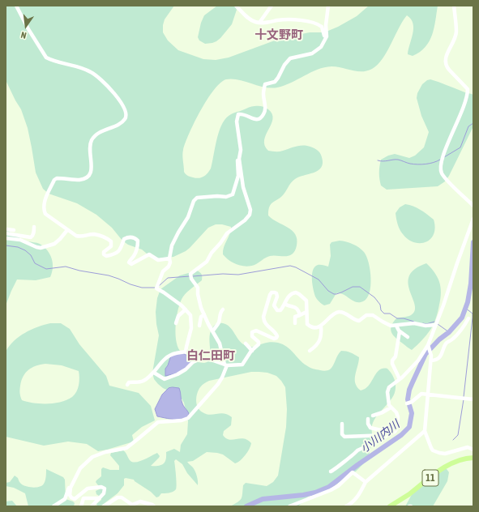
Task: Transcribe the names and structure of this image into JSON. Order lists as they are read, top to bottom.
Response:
{
  "streets": {
    "main road": ["11"]
  },
  "districts": ["十文野町", "白仁田町"],
  "water": ["小川内川"],
  "north": "bottom"
}
